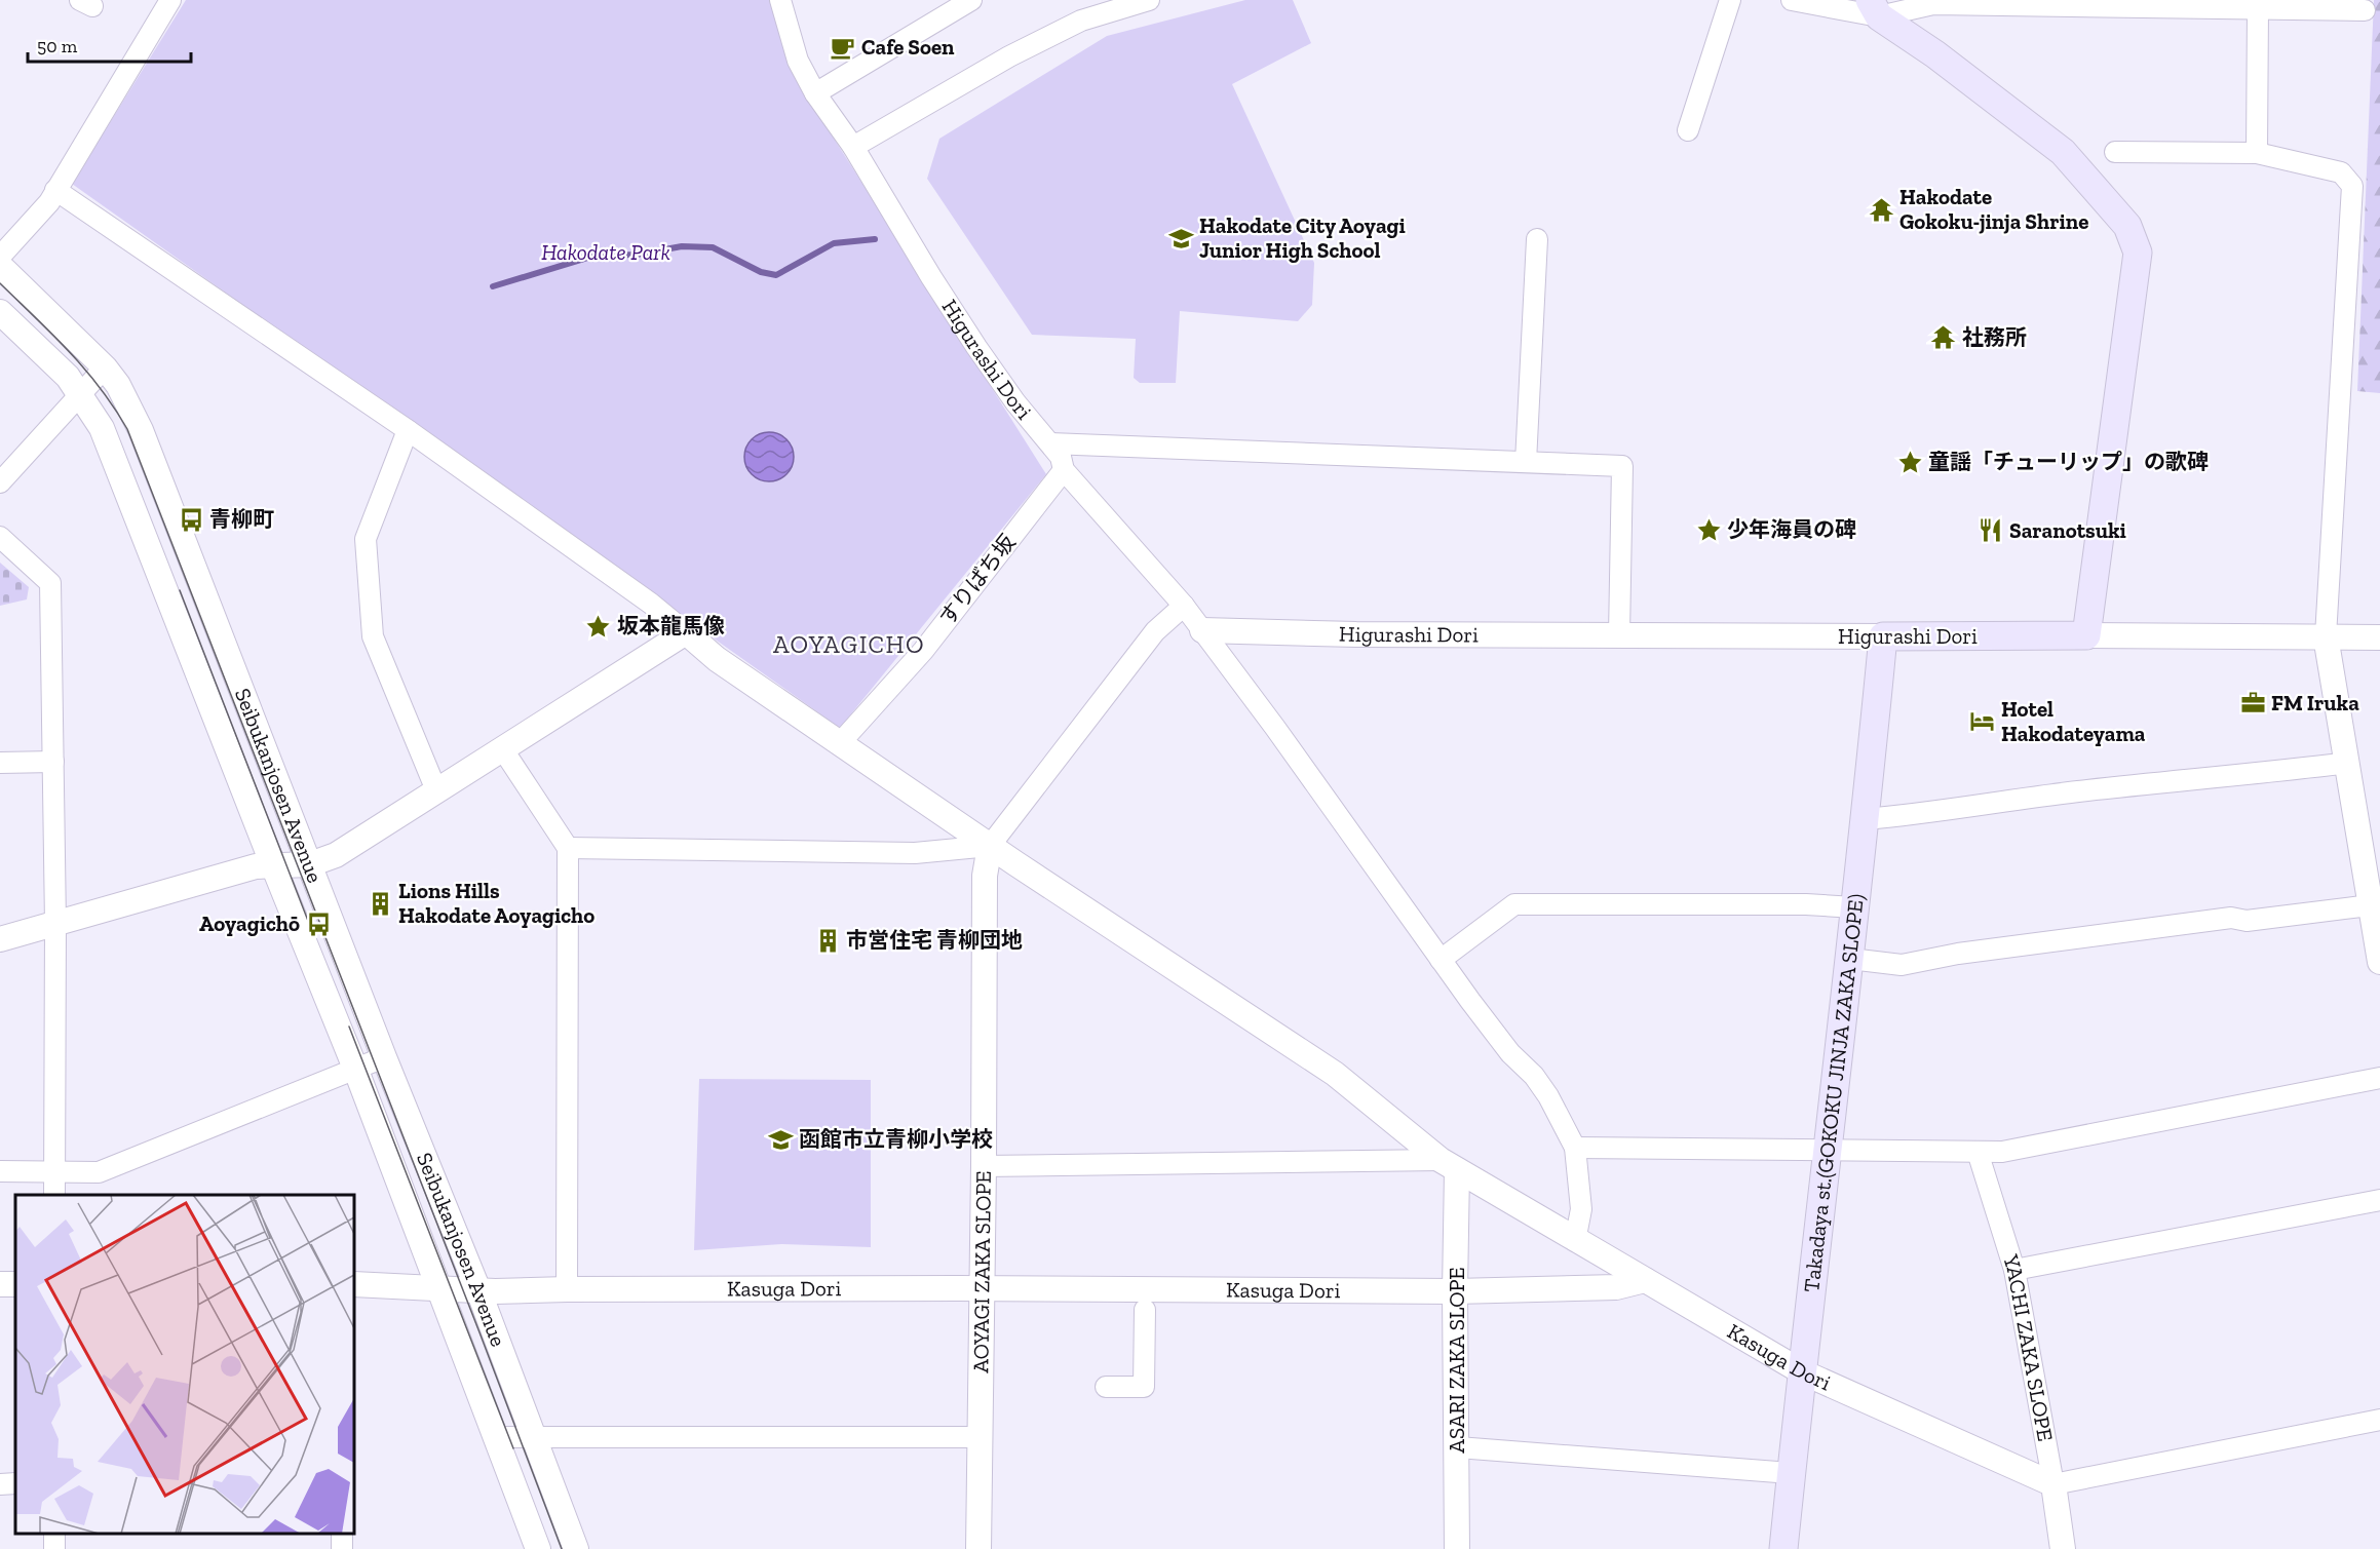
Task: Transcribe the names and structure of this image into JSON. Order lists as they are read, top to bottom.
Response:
{
  "streets": {
    "main road": ["Higurashi Dori", "Takadaya st.(GOKOKU JINJA ZAKA SLOPE)"],
    "street": [
      "すりばち坂",
      "Seibukanjosen Avenue",
      "AOYAGI ZAKA SLOPE",
      "Kasuga Dori",
      "YACHI ZAKA SLOPE",
      "ASARI ZAKA SLOPE"
    ]
  },
  "crossings": [
    ["Higurashi Dori", "すりばち坂"],
    ["Higurashi Dori", "Takadaya st.(GOKOKU JINJA ZAKA SLOPE)"],
    ["Seibukanjosen Avenue", "Kasuga Dori"],
    ["Takadaya st.(GOKOKU JINJA ZAKA SLOPE)", "Kasuga Dori"],
    ["AOYAGI ZAKA SLOPE", "Kasuga Dori"],
    ["Kasuga Dori", "YACHI ZAKA SLOPE"],
    ["Kasuga Dori", "ASARI ZAKA SLOPE"]
  ],
  "districts": ["AOYAGICHO"],
  "parks": ["Hakodate Park"],
  "places": {
    "cafe": ["Cafe Soen"],
    "temple": ["Hakodate Gokoku-jinja Shrine", "社務所"],
    "school or university": ["Hakodate City Aoyagi Junior High School", "函館市立青柳小学校"],
    "place": ["童謡「チューリップ」の歌碑", "少年海員の碑", "坂本龍馬像"],
    "bus stop": ["青柳町", "Aoyagichō"],
    "restaurant": ["Saranotsuki"],
    "office": ["FM Iruka"],
    "hotel": ["Hotel Hakodateyama"],
    "building": ["Lions Hills Hakodate Aoyagicho", "市営住宅 青柳団地"]
  },
  "scale_bar": "50 m"
}
